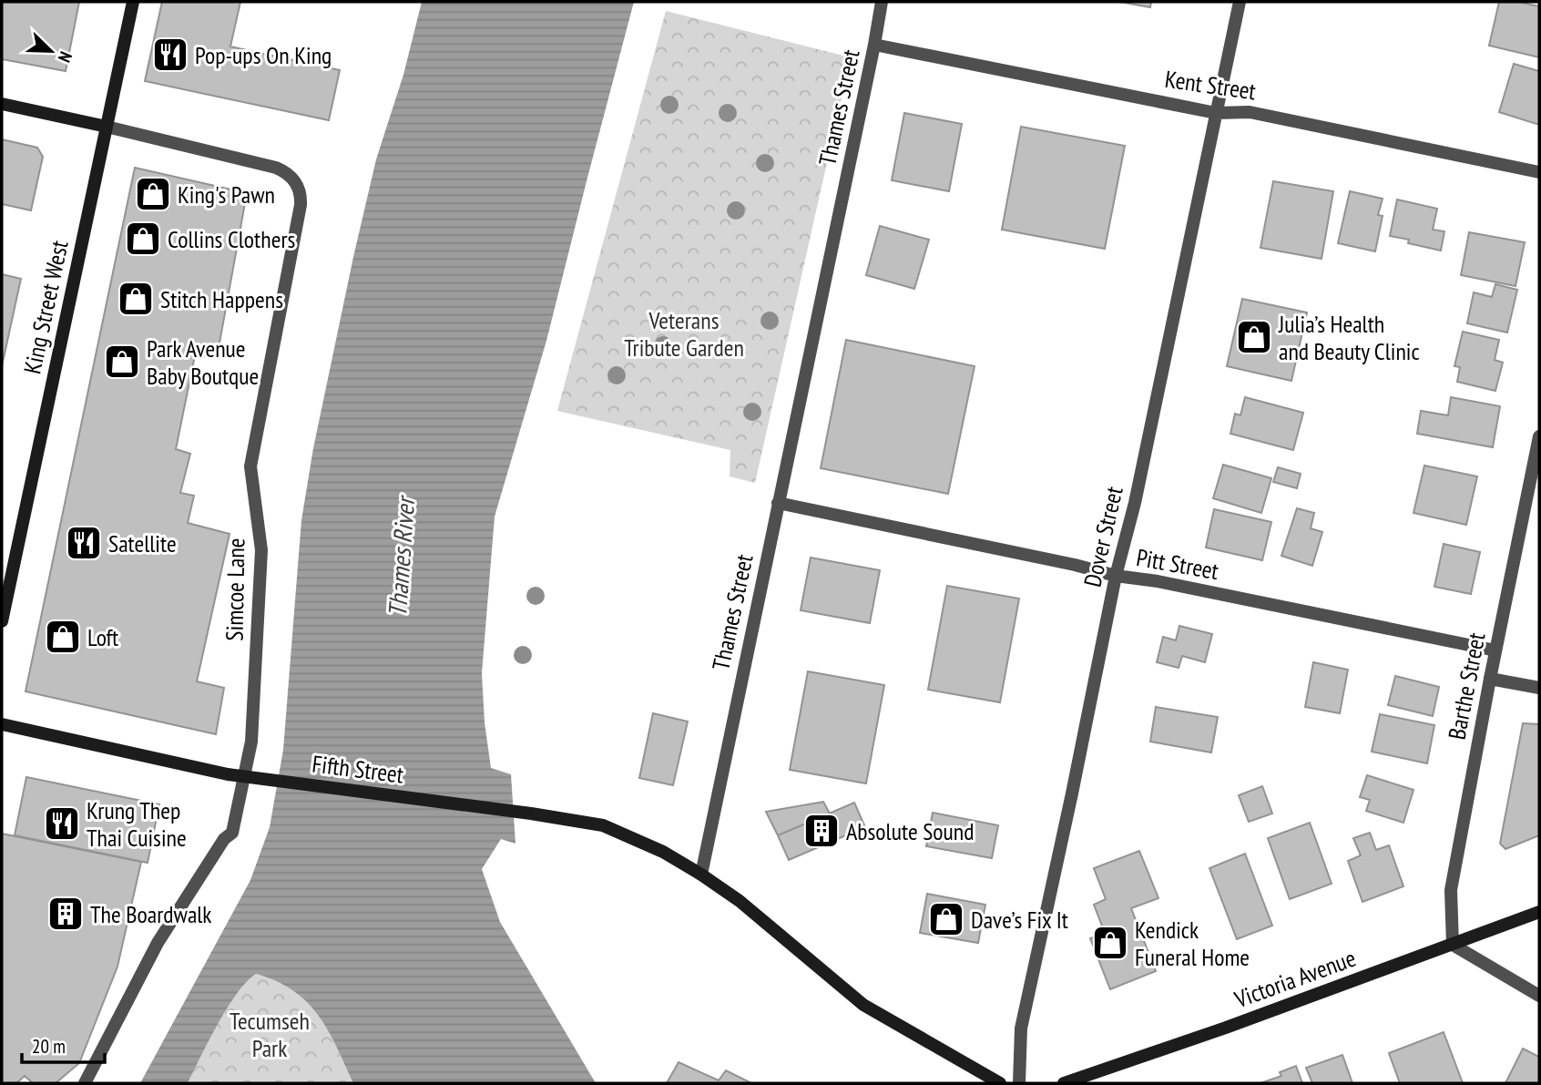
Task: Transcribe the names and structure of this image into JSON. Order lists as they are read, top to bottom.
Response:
{
  "streets": {
    "street": [
      "Kent Street",
      "Thames Street",
      "King Street West",
      "Dover Street",
      "Pitt Street",
      "Simcoe Lane",
      "Barthe Street",
      "Fifth Street",
      "Victoria Avenue"
    ]
  },
  "crossings": [
    ["Kent Street", "Thames Street"],
    ["Kent Street", "Dover Street"],
    ["Thames Street", "Pitt Street"],
    ["Thames Street", "Fifth Street"],
    ["King Street West", "Simcoe Lane"],
    ["Dover Street", "Pitt Street"],
    ["Pitt Street", "Barthe Street"],
    ["Barthe Street", "Victoria Avenue"]
  ],
  "water": ["Thames River"],
  "parks": ["Veterans Tribute Garden", "Tecumseh Park"],
  "places": {
    "restaurant": ["Pop-ups On King", "Satellite", "Krung Thep Thai Cuisine"],
    "shop": [
      "King's Pawn",
      "Collins Clothers",
      "Stitch Happens",
      "Julia’s Health and Beauty Clinic",
      "Park Avenue Baby Boutque",
      "Loft",
      "Dave’s Fix It",
      "Kendick Funeral Home"
    ],
    "building": ["Absolute Sound", "The Boardwalk"]
  },
  "scale_bar": "20 m",
  "north": "bottom right"
}
